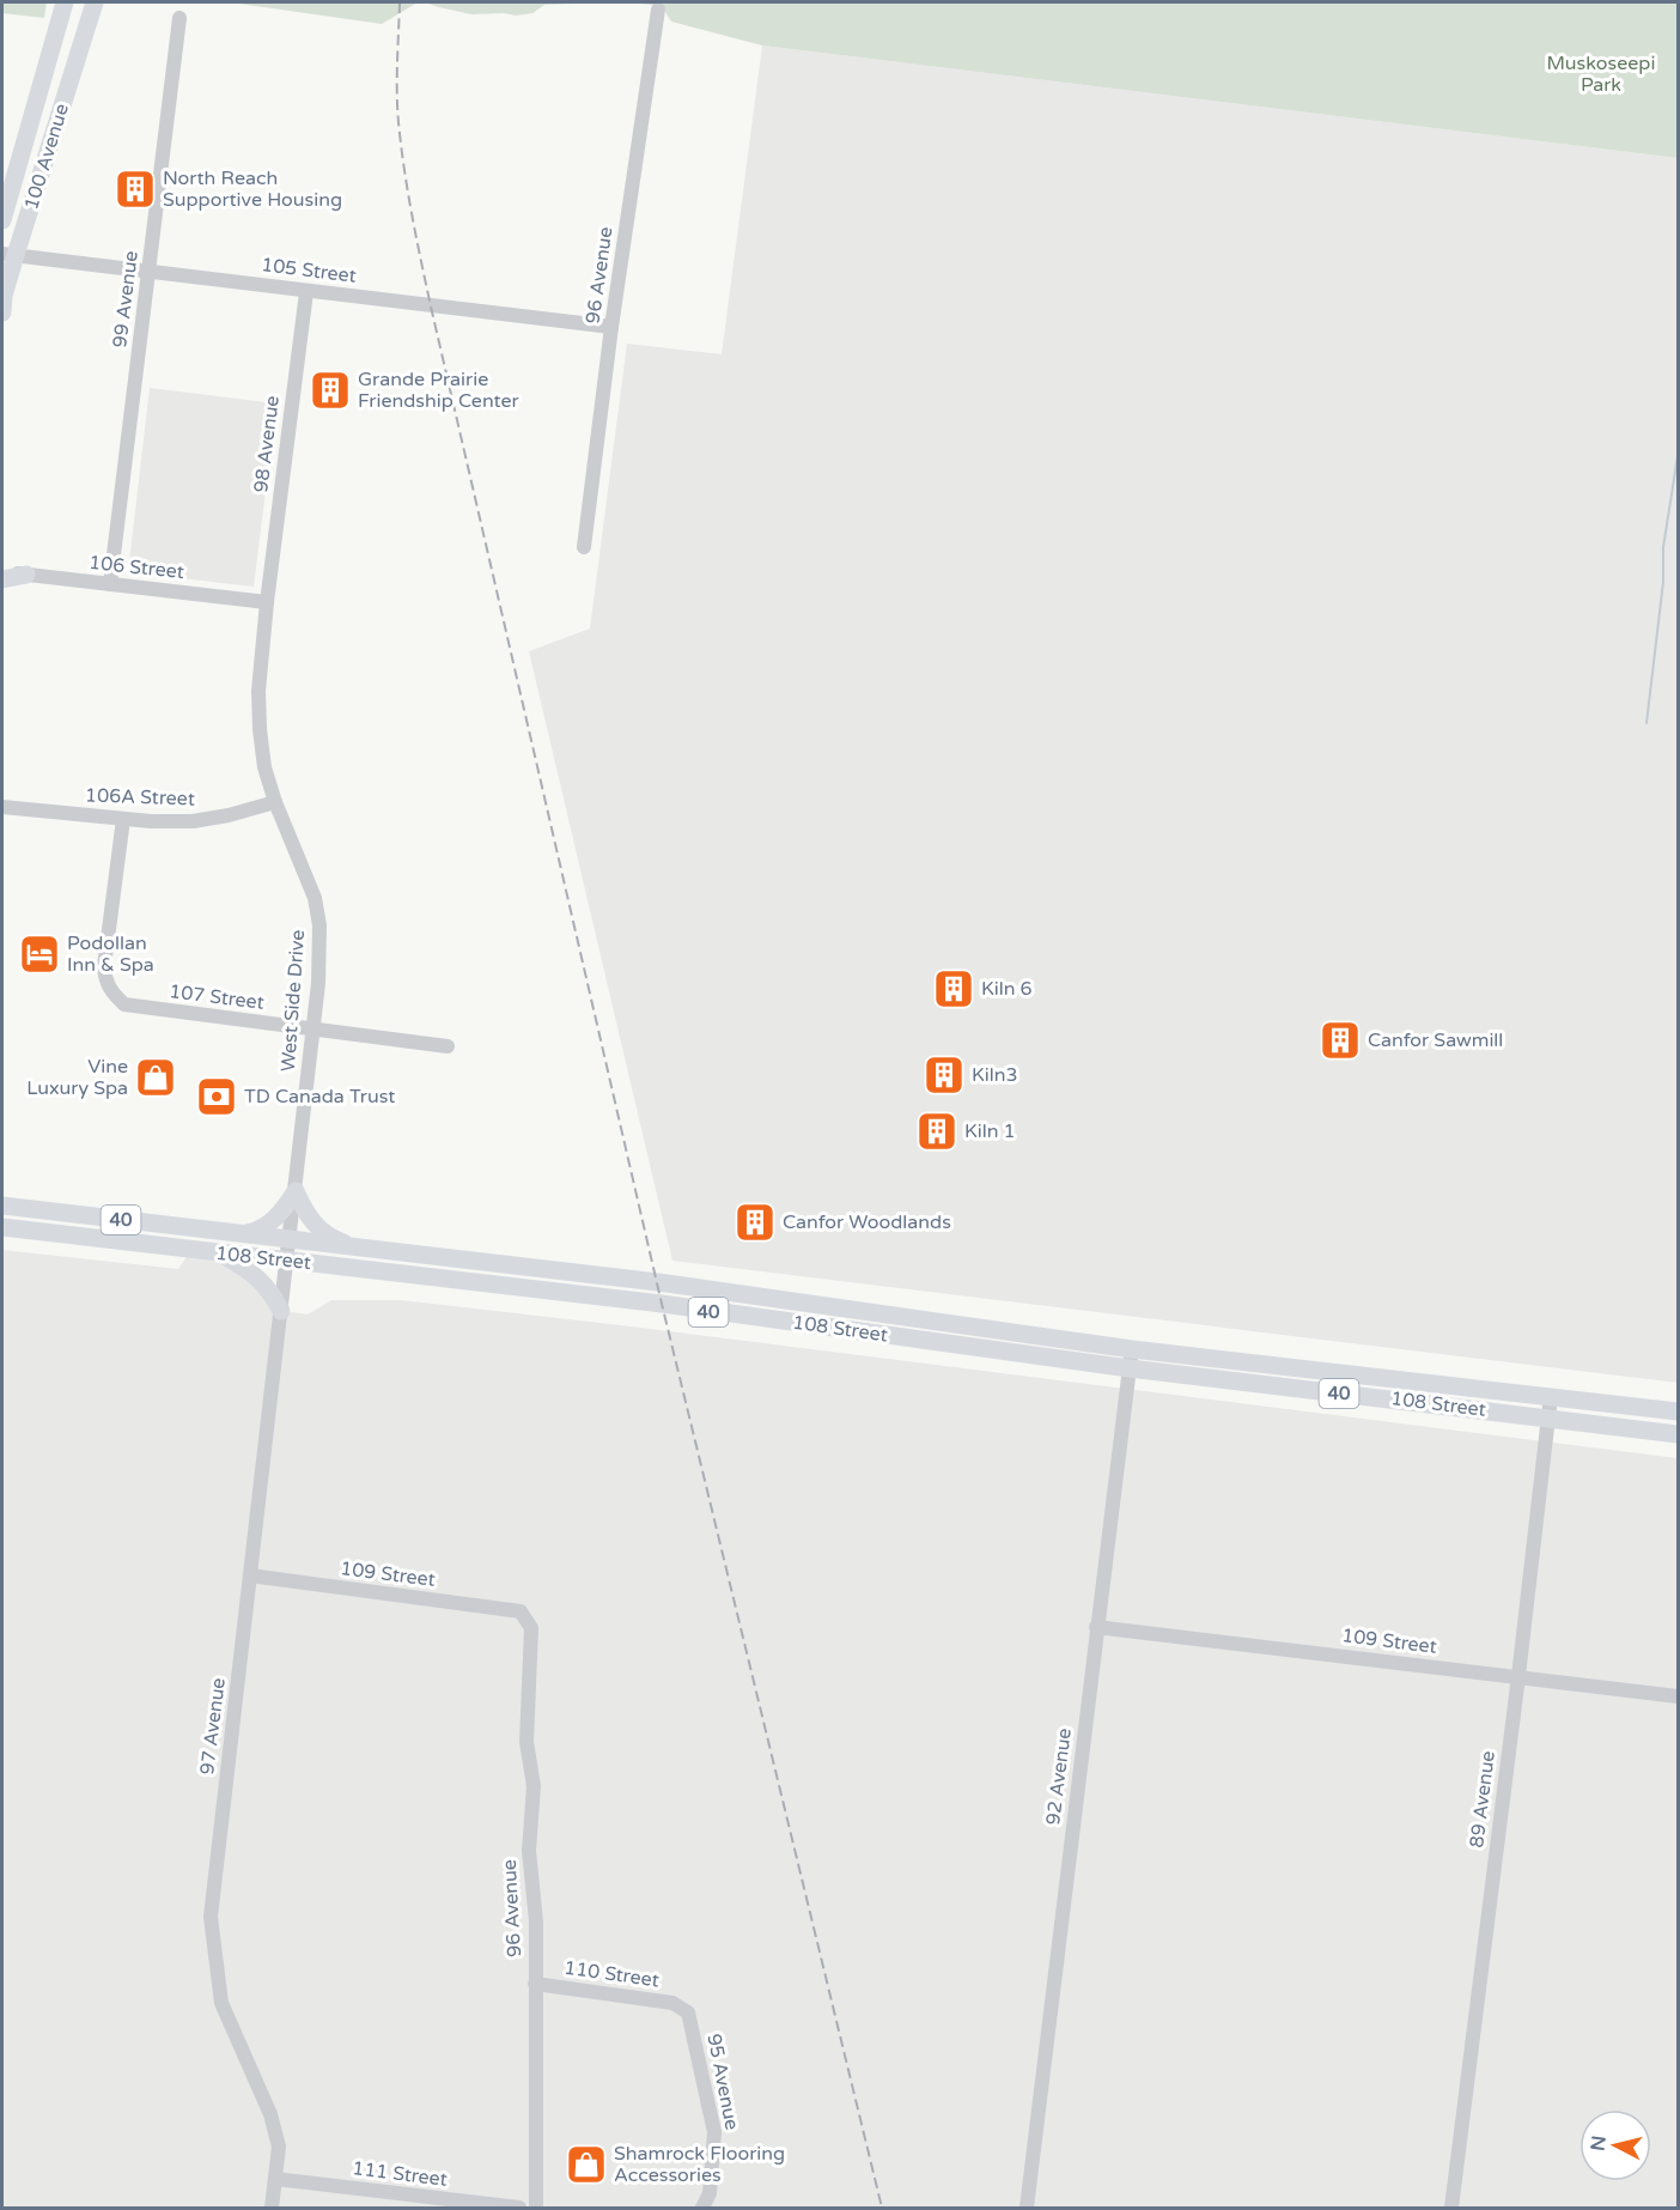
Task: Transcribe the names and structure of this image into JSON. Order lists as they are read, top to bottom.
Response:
{
  "streets": {
    "main road": ["100 Avenue", "40", "108 Street"],
    "street": [
      "105 Street",
      "96 Avenue",
      "99 Avenue",
      "98 Avenue",
      "106 Street",
      "106A Street",
      "107 Street",
      "West Side Drive",
      "109 Street",
      "97 Avenue",
      "92 Avenue",
      "89 Avenue",
      "110 Street",
      "95 Avenue",
      "111 Street"
    ]
  },
  "crossings": [
    ["100 Avenue", "105 Street"],
    ["105 Street", "96 Avenue"],
    ["105 Street", "99 Avenue"],
    ["105 Street", "98 Avenue"],
    ["96 Avenue", "109 Street"],
    ["96 Avenue", "110 Street"],
    ["99 Avenue", "106 Street"],
    ["98 Avenue", "106 Street"],
    ["98 Avenue", "West Side Drive"],
    ["106 Street", "West Side Drive"],
    ["106A Street", "107 Street"],
    ["106A Street", "West Side Drive"],
    ["107 Street", "West Side Drive"],
    ["West Side Drive", "108 Street"],
    ["West Side Drive", "97 Avenue"],
    ["108 Street", "97 Avenue"],
    ["108 Street", "92 Avenue"],
    ["108 Street", "89 Avenue"],
    ["109 Street", "97 Avenue"],
    ["109 Street", "92 Avenue"],
    ["109 Street", "89 Avenue"],
    ["97 Avenue", "111 Street"],
    ["110 Street", "95 Avenue"]
  ],
  "parks": ["Muskoseepi Park"],
  "places": {
    "building": [
      "North Reach Supportive Housing",
      "Grande Prairie Friendship Center",
      "Kiln 6",
      "Canfor Sawmill",
      "Kiln3",
      "Kiln 1",
      "Canfor Woodlands"
    ],
    "hotel": ["Podollan Inn & Spa"],
    "shop": ["Vine Luxury Spa", "Shamrock Flooring Accessories"],
    "bank": ["TD Canada Trust"]
  },
  "north": "left"
}
